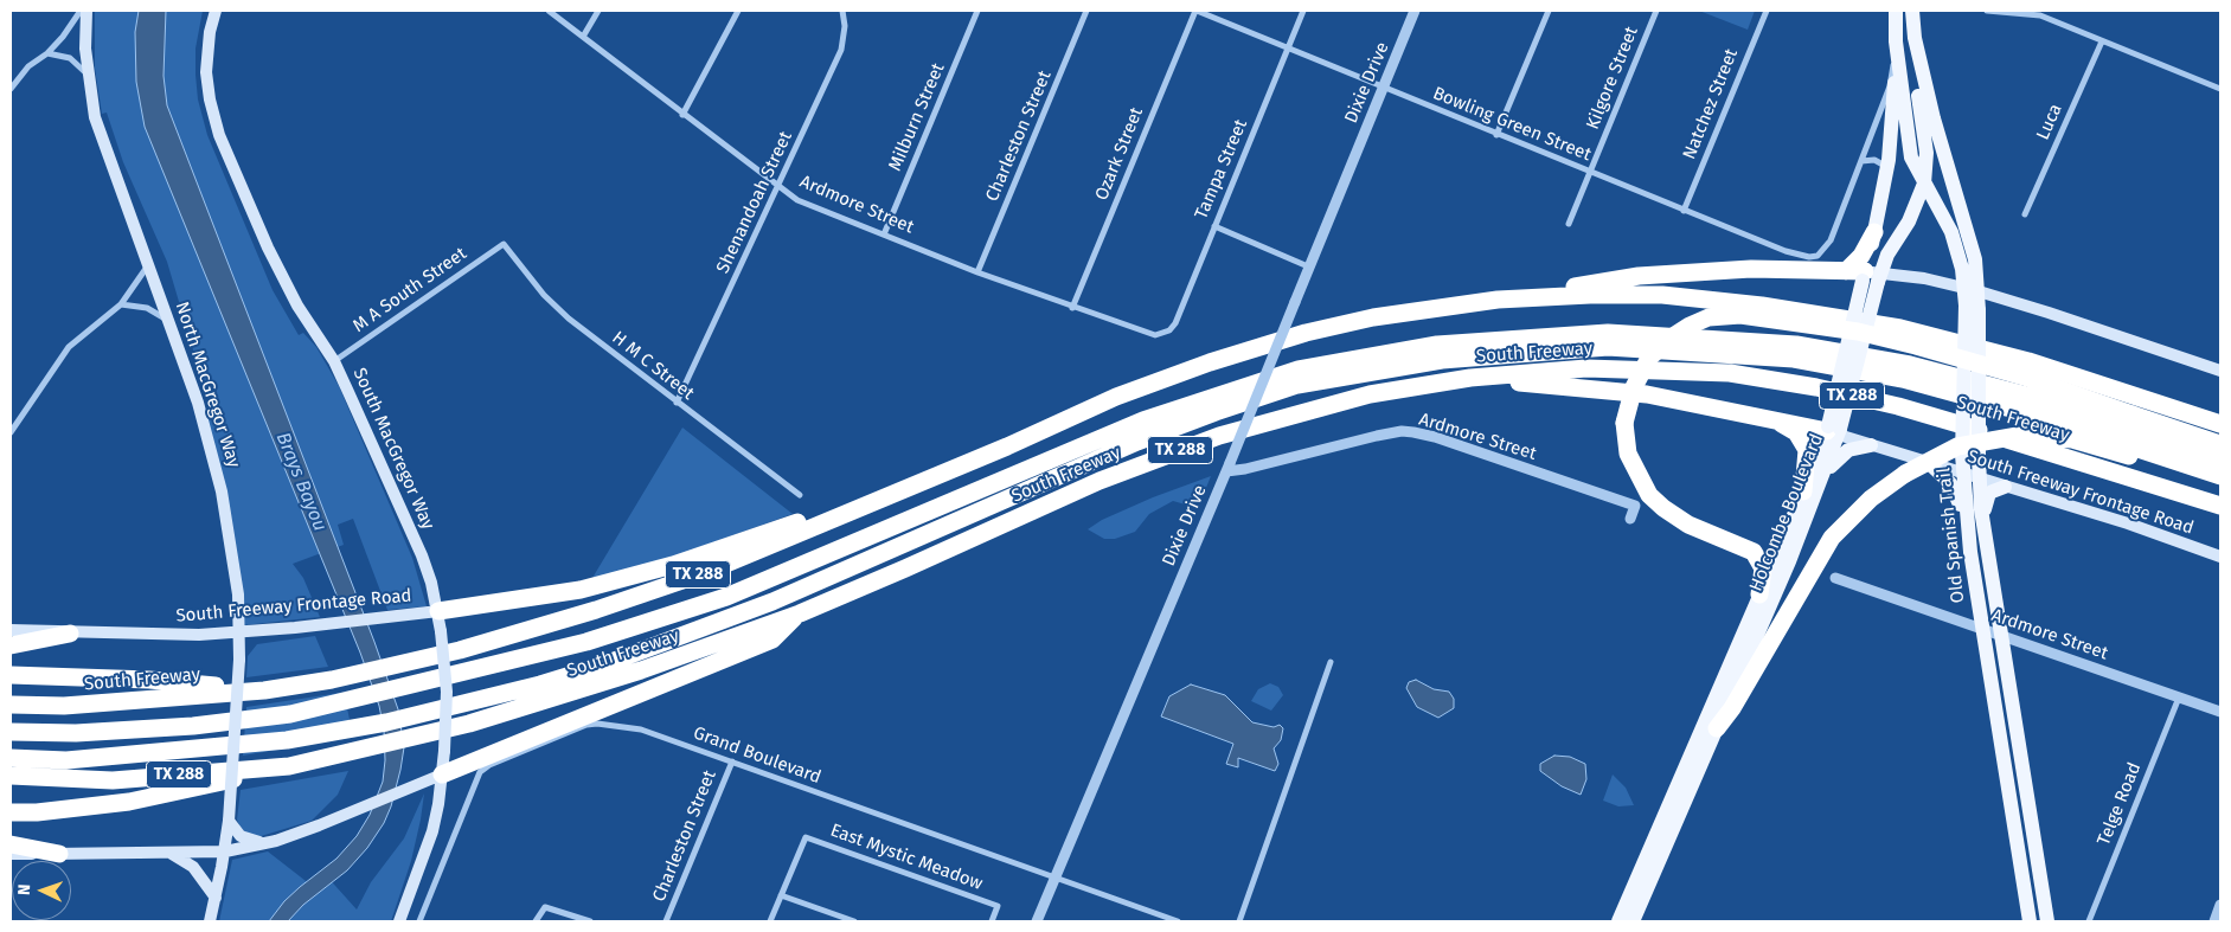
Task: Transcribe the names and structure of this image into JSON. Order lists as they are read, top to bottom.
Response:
{
  "streets": {
    "highway": ["South Freeway", "TX 288"],
    "main road": [
      "North MacGregor Way",
      "South MacGregor Way",
      "South Freeway Frontage Road",
      "Holcombe Boulevard",
      "Old Spanish Trail"
    ],
    "street": [
      "Kilgore Street",
      "Dixie Drive",
      "Natchez Street",
      "Milburn Street",
      "Luca",
      "Bowling Green Street",
      "Charleston Street",
      "Ozark Street",
      "Tampa Street",
      "Shenandoah Street",
      "Ardmore Street",
      "M A South Street",
      "H M C Street",
      "Grand Boulevard",
      "Telge Road",
      "East Mystic Meadow"
    ]
  },
  "crossings": [
    ["Kilgore Street", "Bowling Green Street"],
    ["Dixie Drive", "Bowling Green Street"],
    ["Dixie Drive", "Ardmore Street"],
    ["Dixie Drive", "Grand Boulevard"],
    ["Natchez Street", "Bowling Green Street"],
    ["Milburn Street", "Ardmore Street"],
    ["Bowling Green Street", "Ozark Street"],
    ["Bowling Green Street", "Tampa Street"],
    ["Charleston Street", "Ardmore Street"],
    ["Charleston Street", "Grand Boulevard"],
    ["Ozark Street", "Ardmore Street"],
    ["Tampa Street", "Ardmore Street"],
    ["Shenandoah Street", "Ardmore Street"],
    ["Shenandoah Street", "H M C Street"],
    ["Ardmore Street", "Old Spanish Trail"],
    ["Ardmore Street", "Telge Road"],
    ["M A South Street", "H M C Street"],
    ["M A South Street", "South MacGregor Way"],
    ["North MacGregor Way", "South Freeway Frontage Road"],
    ["South MacGregor Way", "South Freeway Frontage Road"],
    ["South Freeway Frontage Road", "Holcombe Boulevard"],
    ["South Freeway Frontage Road", "Old Spanish Trail"],
    ["Holcombe Boulevard", "Old Spanish Trail"]
  ],
  "water": ["Brays Bayou"],
  "north": "left"
}
